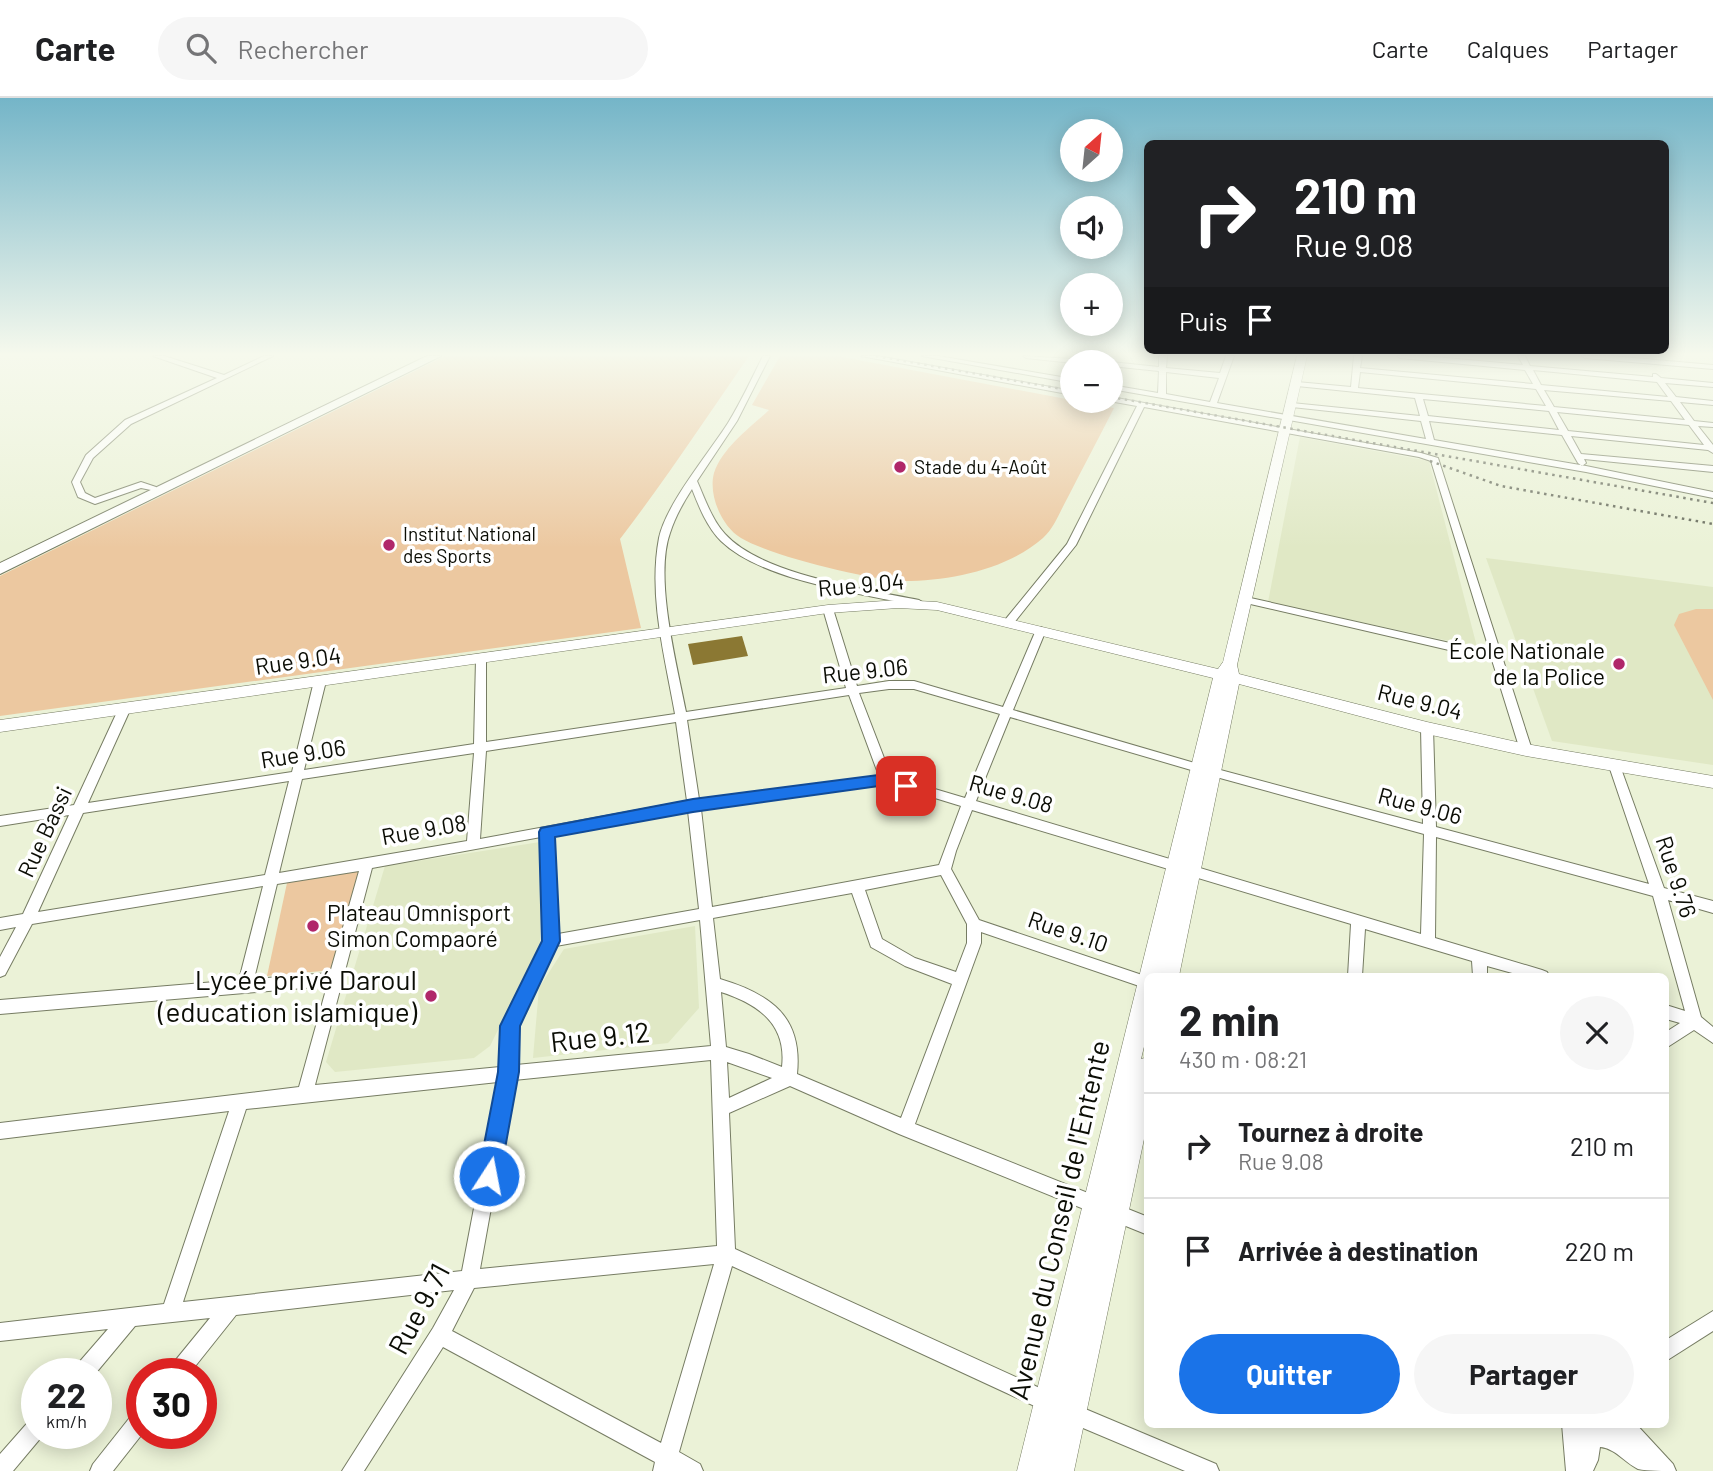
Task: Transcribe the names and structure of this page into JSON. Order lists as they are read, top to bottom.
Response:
{
  "streets": {
    "street": [
      "Rue 9.04",
      "Rue 9.06",
      "Rue 9.08",
      "Rue Bassi",
      "Rue 9.76",
      "Rue 9.10",
      "Rue 9.12",
      "Avenue du Conseil de l'Entente",
      "Rue 9.71"
    ]
  },
  "crossings": [
    ["Rue 9.04", "Rue Bassi"],
    ["Rue 9.04", "Rue 9.76"],
    ["Rue 9.06", "Rue Bassi"],
    ["Rue 9.06", "Rue 9.76"],
    ["Rue 9.08", "Rue Bassi"],
    ["Rue 9.08", "Rue 9.71"],
    ["Rue 9.12", "Avenue du Conseil de l'Entente"],
    ["Rue 9.12", "Rue 9.71"]
  ],
  "places": [
    "Stade du 4-Août",
    "Institut National des Sports",
    "École Nationale de la Police",
    "Plateau Omnisport Simon Compaoré",
    "Lycée privé Daroul (education islamique)"
  ],
  "north": "top right",
  "page": {
    "header": "Carte",
    "search": "Rechercher",
    "nav": ["Carte", "Calques", "Partager"],
    "map_buttons": ["+", "−"],
    "turn": ["210 m", "Rue 9.08"],
    "then": "Puis",
    "heading": ["2 min", "430 m · 08:21"],
    "list": [
      {
        "name": "Tournez à droite",
        "note": "Rue 9.08",
        "value": "210 m"
      },
      {
        "name": "Arrivée à destination",
        "value": "220 m"
      }
    ],
    "buttons": ["Quitter", "Partager"],
    "speed": "22 km/h",
    "limit": "30"
  }
}
